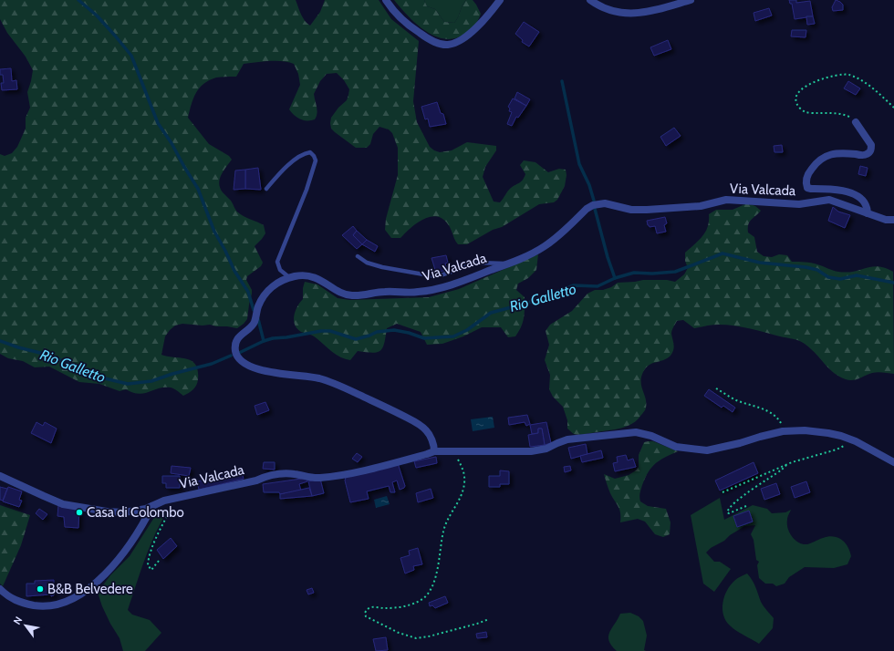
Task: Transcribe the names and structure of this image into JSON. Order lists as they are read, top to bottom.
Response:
{
  "streets": {
    "street": ["Via Valcada"]
  },
  "water": ["Rio Galletto"],
  "places": ["Casa di Colombo", "B&B Belvedere"],
  "north": "top left"
}
